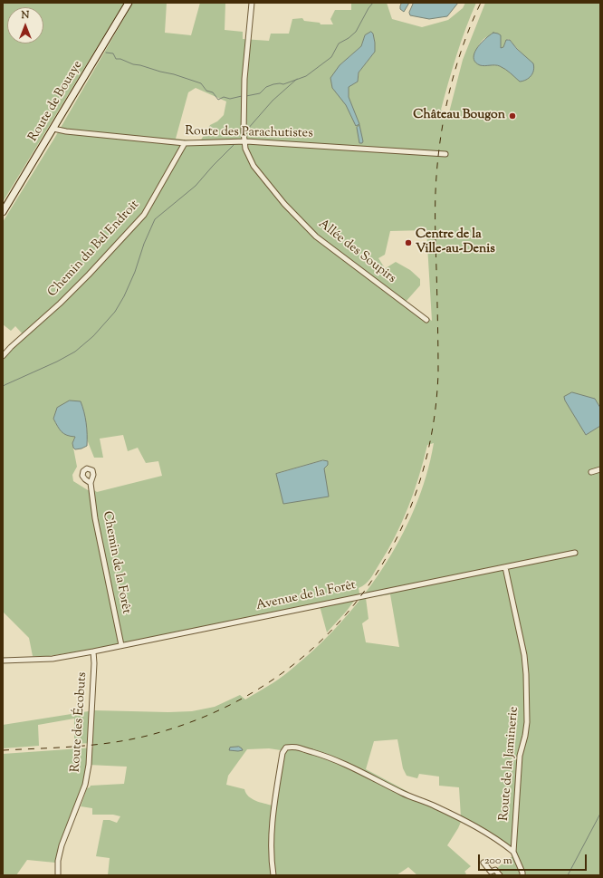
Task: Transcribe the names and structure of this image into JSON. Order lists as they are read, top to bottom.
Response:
{
  "streets": {
    "main road": ["Route de Bouaye"],
    "street": [
      "Route des Parachutistes",
      "Chemin du Bel Endroit",
      "Allée des Soupirs",
      "Chemin de la Forêt",
      "Avenue de la Forêt",
      "Route des Écobuts",
      "Route de la Jaminerie"
    ]
  },
  "crossings": [
    ["Route de Bouaye", "Route des Parachutistes"],
    ["Route des Parachutistes", "Chemin du Bel Endroit"],
    ["Route des Parachutistes", "Allée des Soupirs"],
    ["Chemin de la Forêt", "Avenue de la Forêt"],
    ["Avenue de la Forêt", "Route des Écobuts"],
    ["Avenue de la Forêt", "Route de la Jaminerie"]
  ],
  "places": ["Château Bougon", "Centre de la Ville-au-Denis"],
  "scale_bar": "200 m",
  "north": "top"
}
